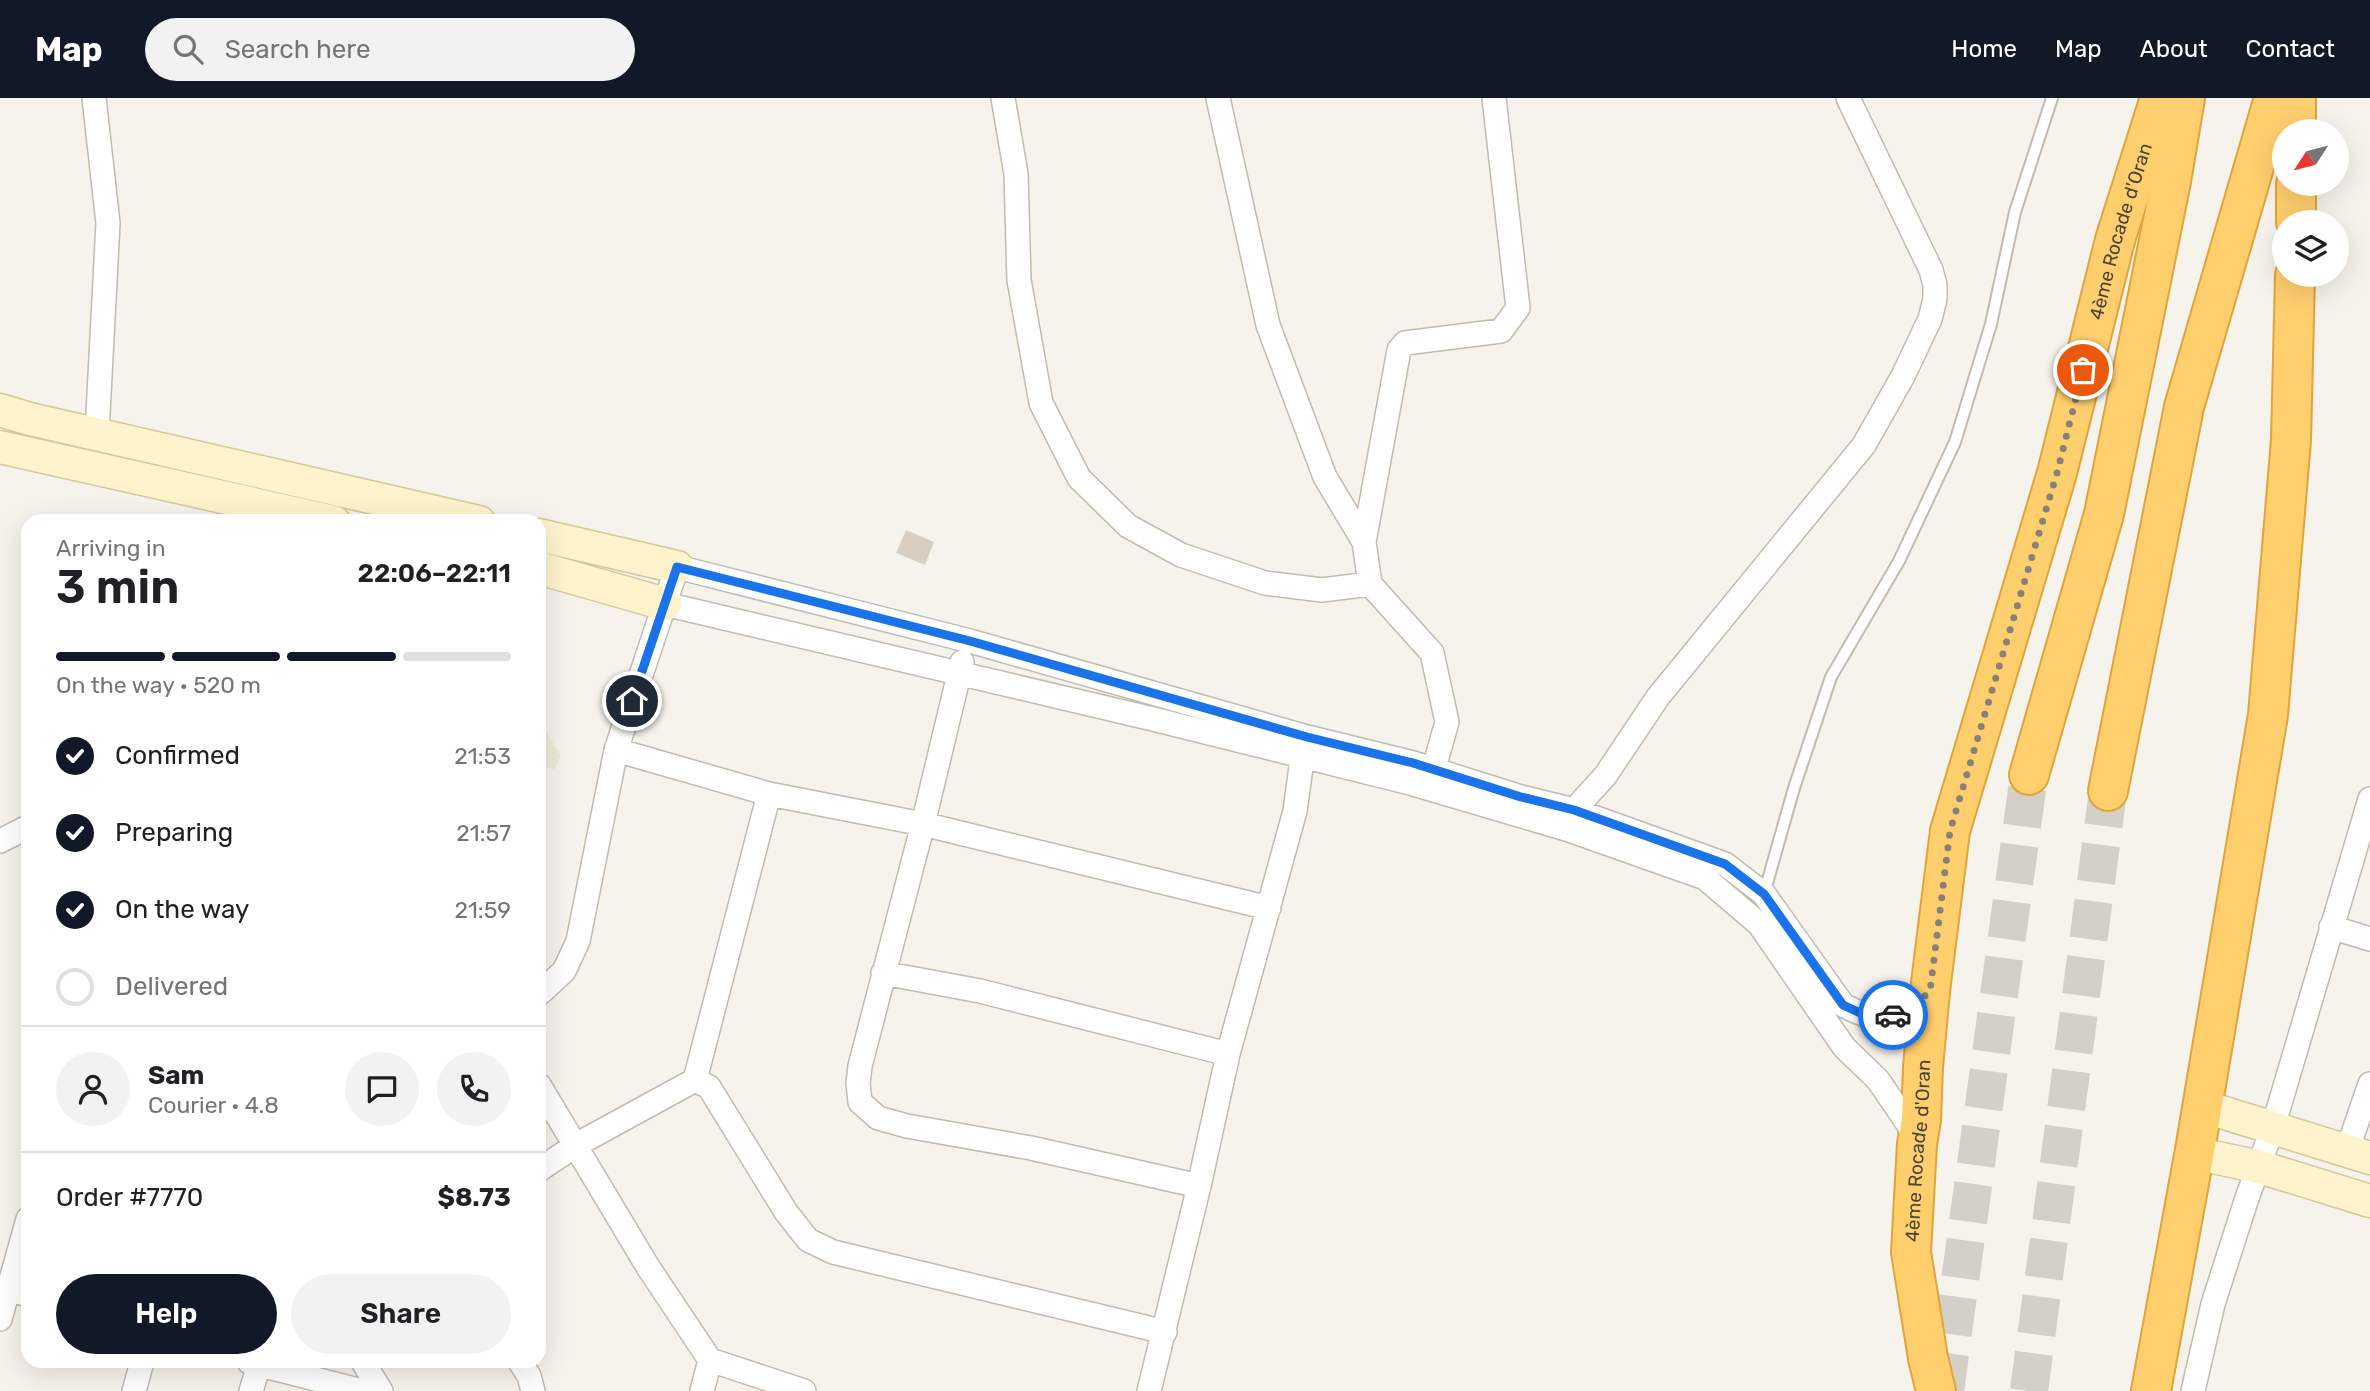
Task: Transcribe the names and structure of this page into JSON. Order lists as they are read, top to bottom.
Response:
{
  "streets": {
    "highway": ["4ème Rocade d'Oran"]
  },
  "north": "bottom left",
  "page": {
    "header": "Map",
    "search": "Search here",
    "nav": [
      "Home",
      "Map",
      "About",
      "Contact"
    ],
    "heading": ["3 min", "Arriving in", "22:06–22:11"],
    "panel": [
      "Sam",
      "Courier · 4.8",
      "Order #7770",
      "$8.73"
    ],
    "bar": "On the way · 520 m",
    "list": [
      ["Confirmed", "21:53"],
      ["Preparing", "21:57"],
      ["On the way", "21:59"],
      "Delivered"
    ],
    "buttons": ["Help", "Share"]
  }
}
